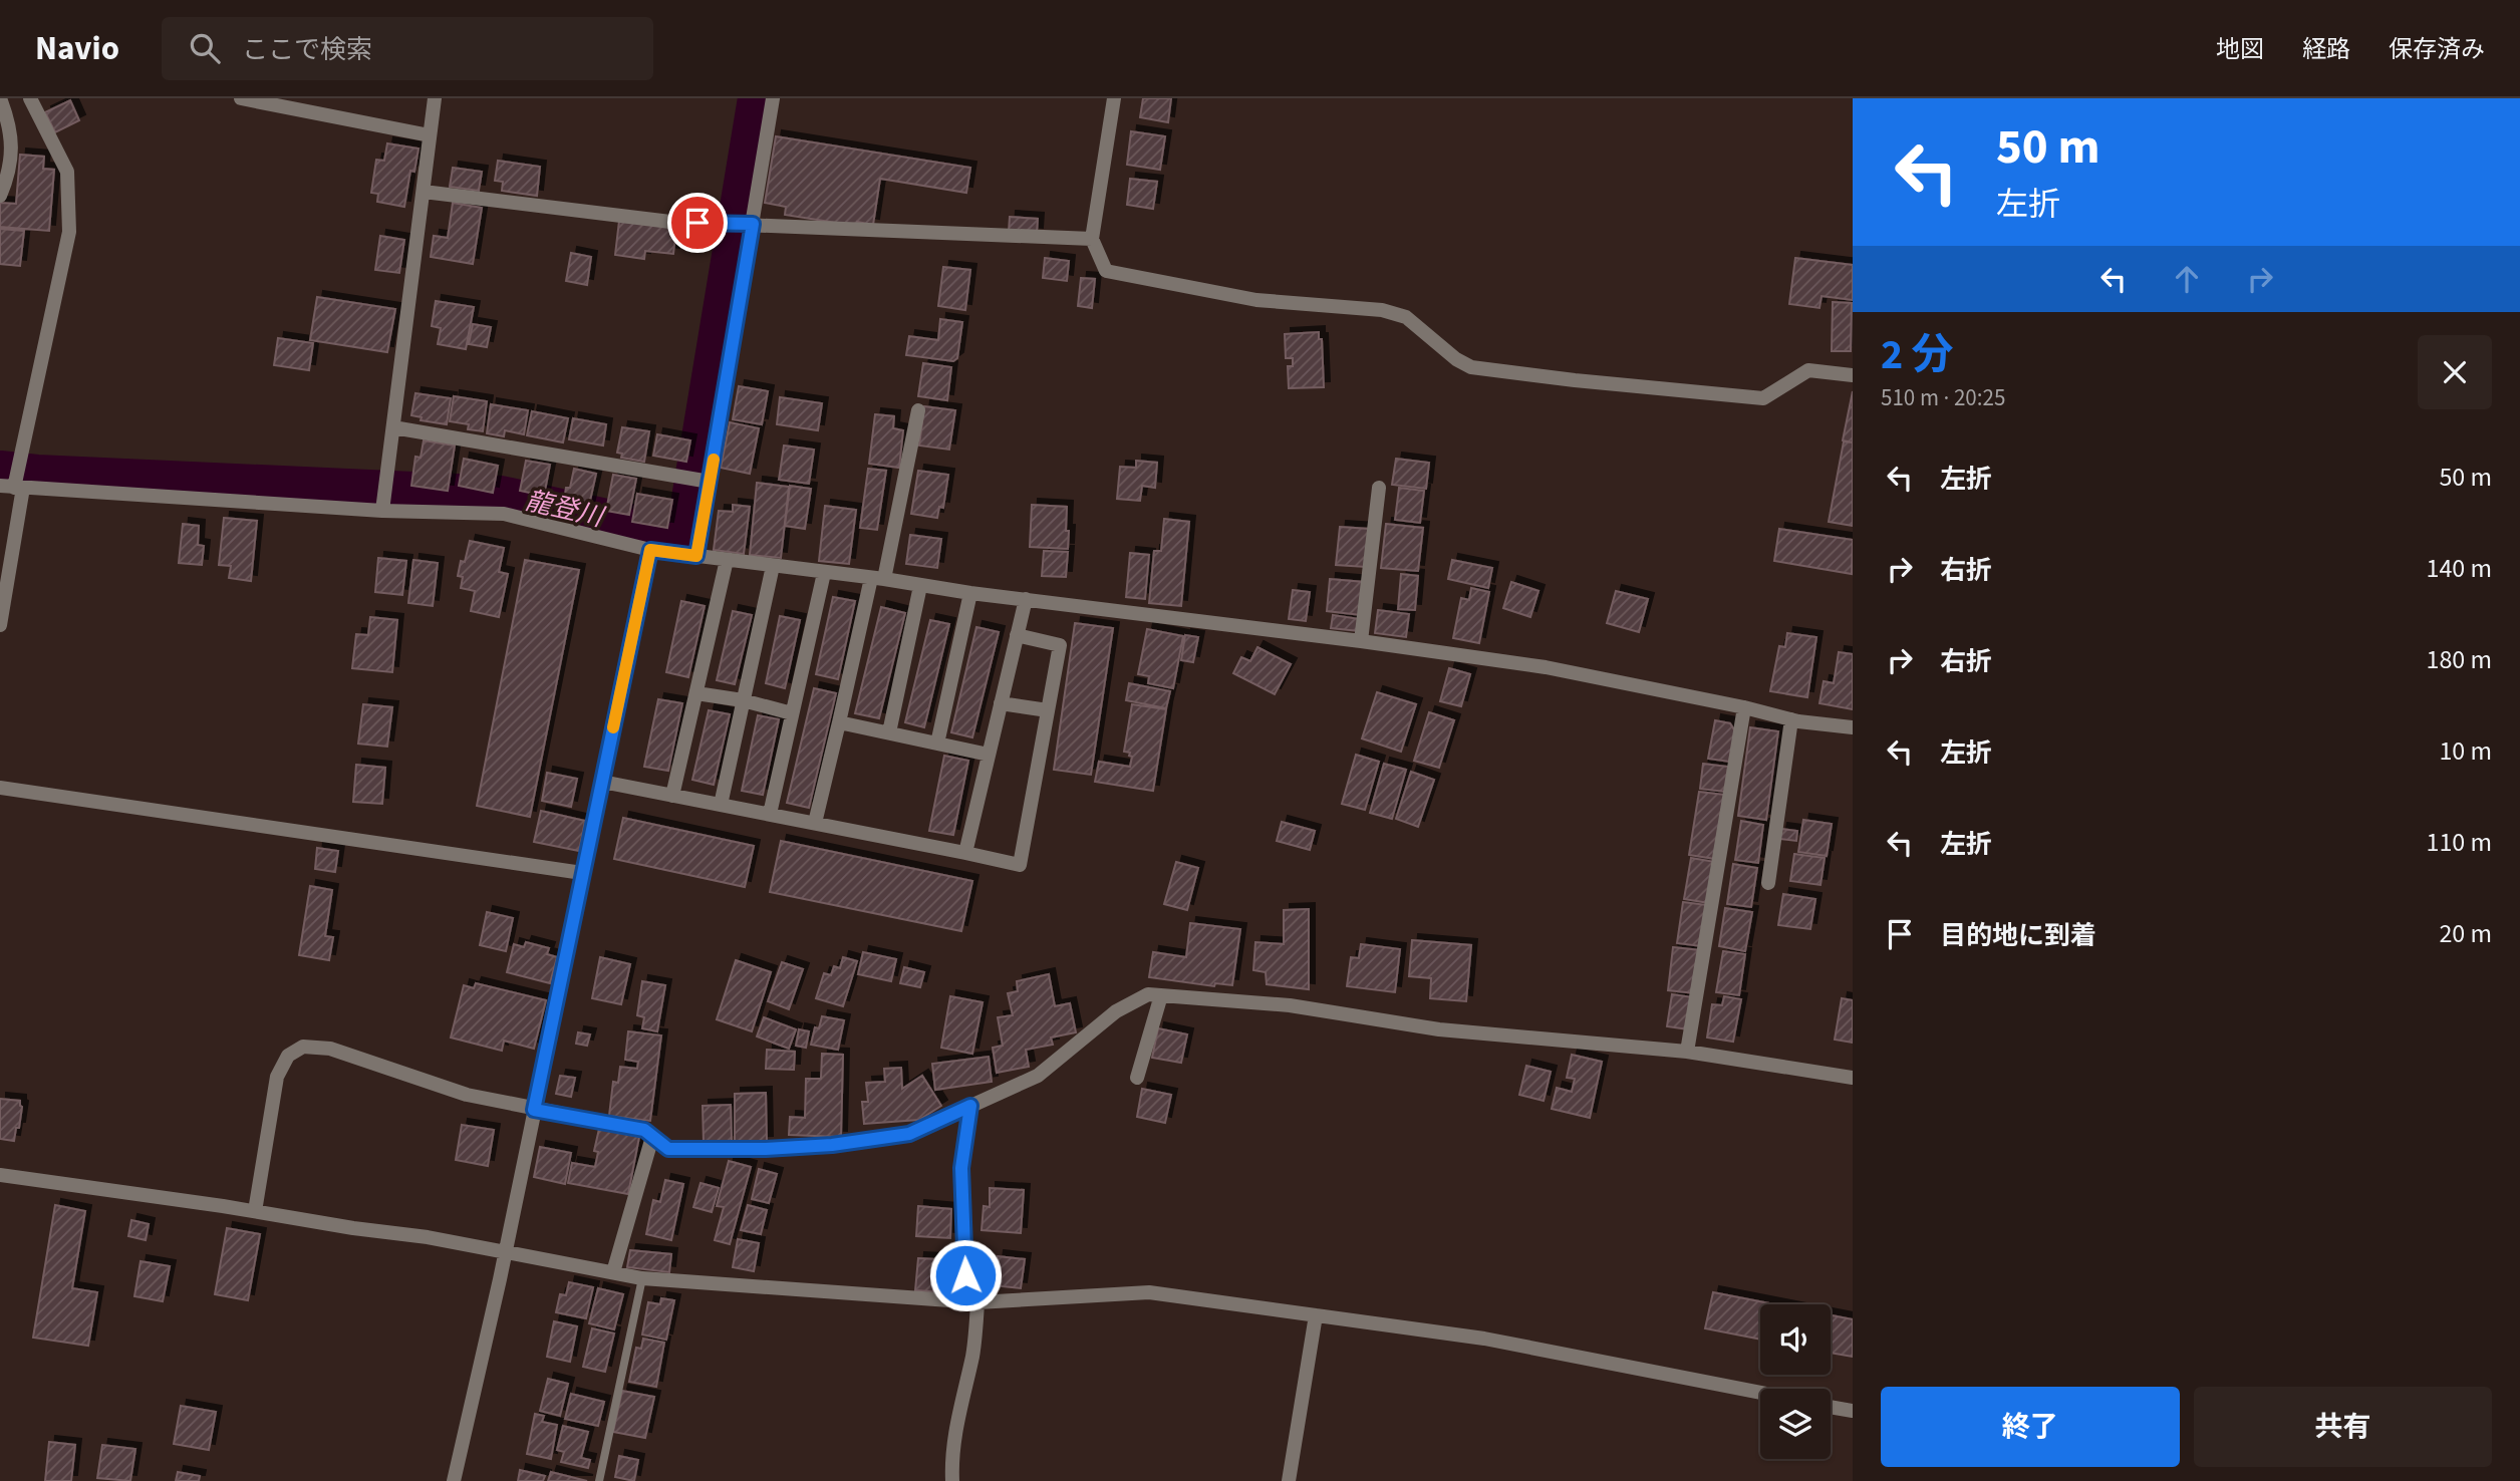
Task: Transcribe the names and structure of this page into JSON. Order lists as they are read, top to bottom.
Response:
{
  "water": ["龍登川"],
  "page": {
    "header": "Navio",
    "search": "ここで検索",
    "nav": ["地図", "経路", "保存済み"],
    "turn": ["50 m", "左折"],
    "heading": ["2 分", "510 m · 20:25"],
    "list": [
      {
        "name": "左折",
        "value": "50 m"
      },
      {
        "name": "右折",
        "value": "140 m"
      },
      {
        "name": "右折",
        "value": "180 m"
      },
      {
        "name": "左折",
        "value": "10 m"
      },
      {
        "name": "左折",
        "value": "110 m"
      },
      {
        "name": "目的地に到着",
        "value": "20 m"
      }
    ],
    "buttons": ["終了", "共有"]
  }
}
